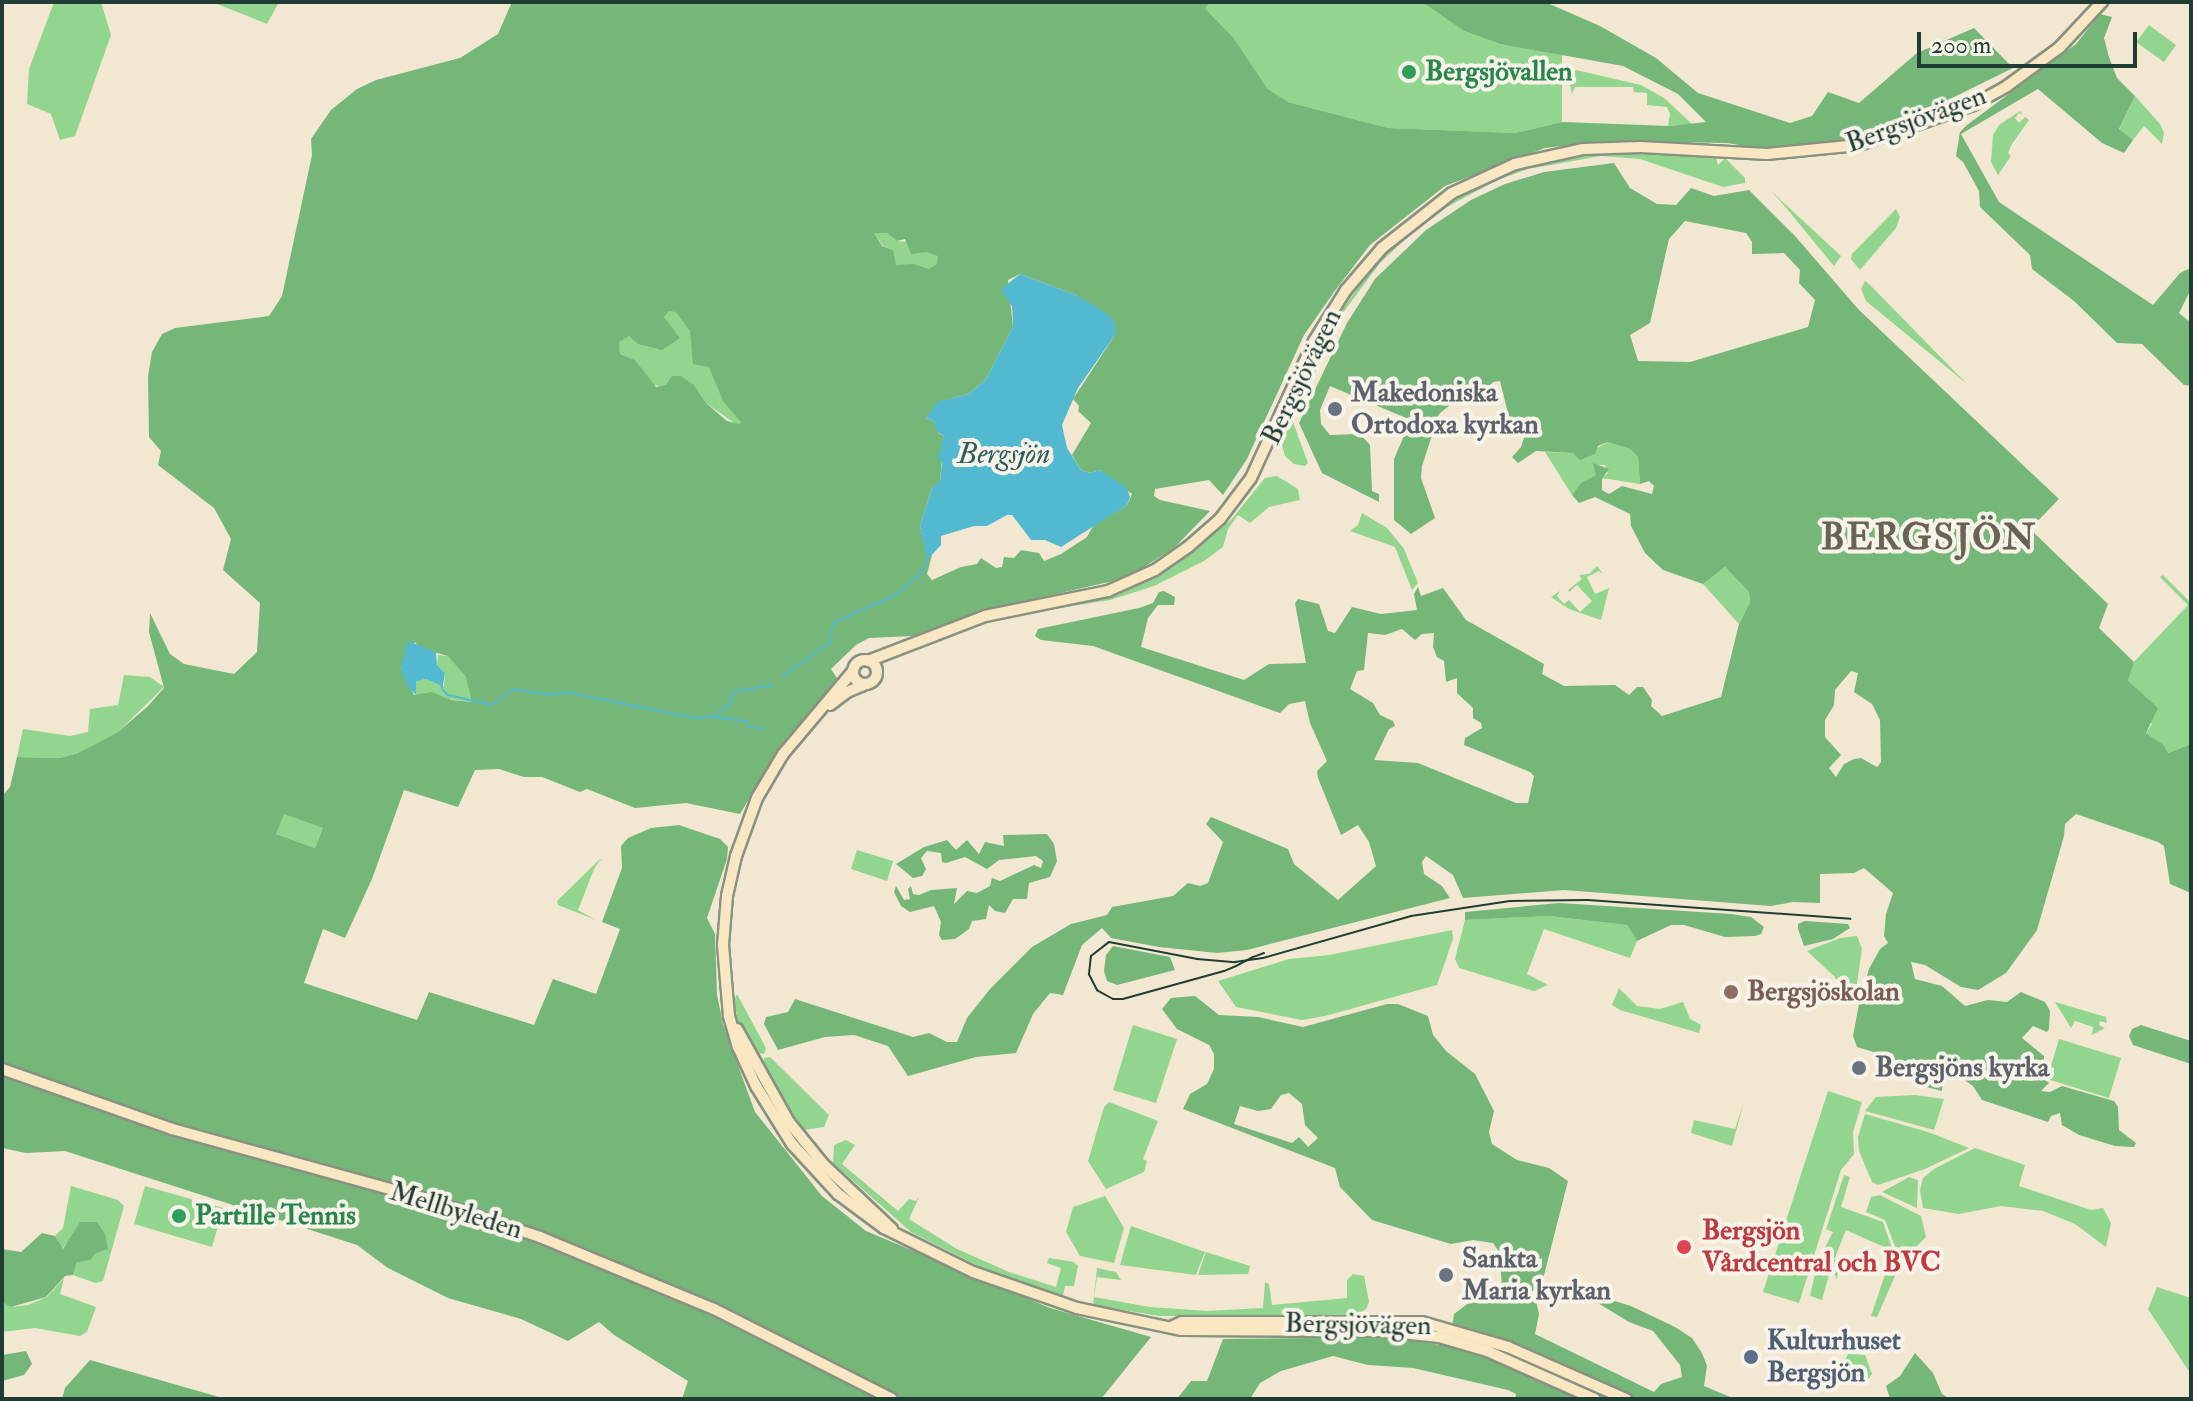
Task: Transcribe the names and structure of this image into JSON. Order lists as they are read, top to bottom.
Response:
{
  "streets": {
    "street": ["Bergsjövägen", "Mellbyleden"]
  },
  "districts": ["BERGSJÖN"],
  "water": ["Bergsjön"],
  "places": [
    "Bergsjövallen",
    "Makedoniska Ortodoxa kyrkan",
    "Bergsjöskolan",
    "Bergsjöns kyrka",
    "Partille Tennis",
    "Bergsjön Vårdcentral och BVC",
    "Sankta Maria kyrkan",
    "Kulturhuset Bergsjön"
  ],
  "scale_bar": "200 m"
}
